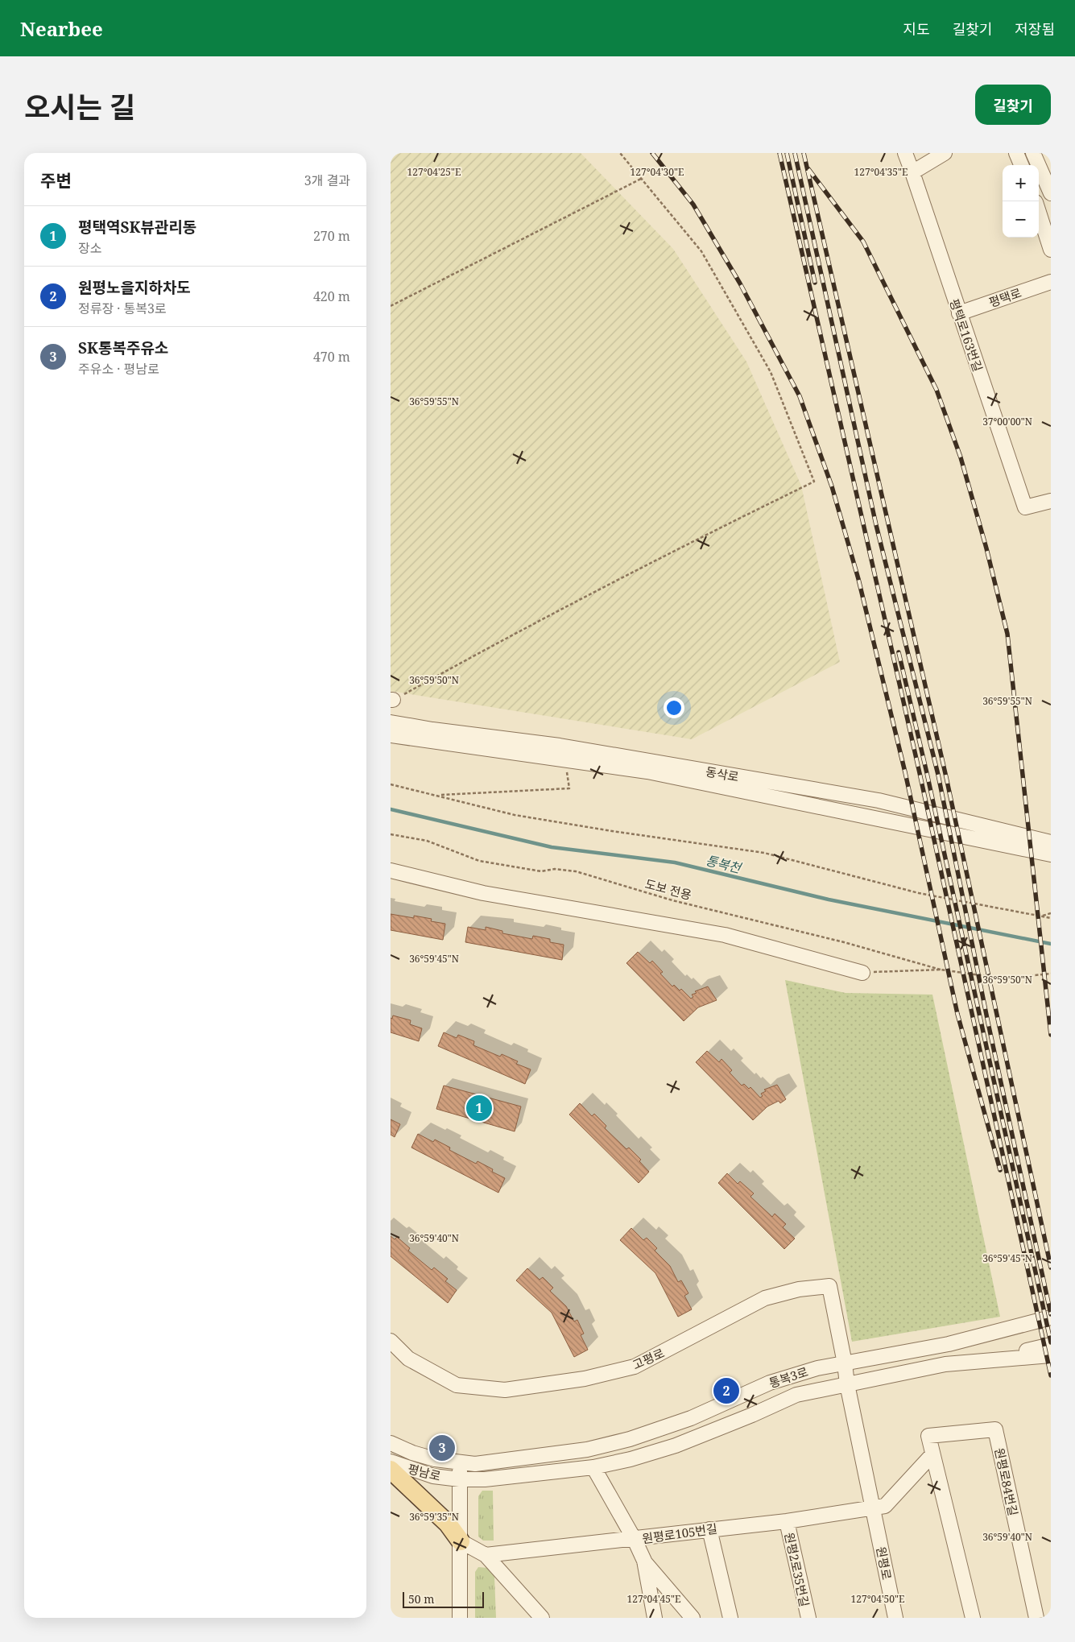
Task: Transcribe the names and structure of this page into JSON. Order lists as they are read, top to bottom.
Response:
{
  "streets": {
    "street": [
      "평택로",
      "평택로163번길",
      "동삭로",
      "고평로",
      "통복3로",
      "평남로",
      "원평로84번길",
      "원평로105번길",
      "원평로",
      "원평2로35번길"
    ],
    "path": ["도보 전용"]
  },
  "crossings": [
    ["평택로", "평택로163번길"],
    ["고평로", "통복3로"],
    ["고평로", "원평로"],
    ["통복3로", "평남로"],
    ["통복3로", "원평로"],
    ["원평로105번길", "원평로"],
    ["원평로105번길", "원평2로35번길"]
  ],
  "water": ["통복천"],
  "scale_bar": "50 m",
  "page": {
    "header": "Nearbee",
    "nav": ["지도", "길찾기", "저장됨"],
    "title": "오시는 길",
    "buttons": "길찾기",
    "heading": ["주변", "3개 결과"],
    "map_buttons": ["+", "−"],
    "list": [
      {
        "mark": "1",
        "name": "평택역SK뷰관리동",
        "note": "장소",
        "value": "270 m"
      },
      {
        "mark": "2",
        "name": "원평노을지하차도",
        "note": "정류장 · 통복3로",
        "value": "420 m"
      },
      {
        "mark": "3",
        "name": "SK통복주유소",
        "note": "주유소 · 평남로",
        "value": "470 m"
      }
    ],
    "pins": ["1", "2", "3"],
    "scale": "50 m"
  },
  "coordinates": [
    "127°04'25\"E",
    "127°04'30\"E",
    "127°04'35\"E",
    "36°59'55\"N",
    "37°00'00\"N",
    "36°59'50\"N",
    "36°59'45\"N",
    "36°59'40\"N",
    "36°59'35\"N",
    "127°04'45\"E",
    "127°04'50\"E"
  ]
}
